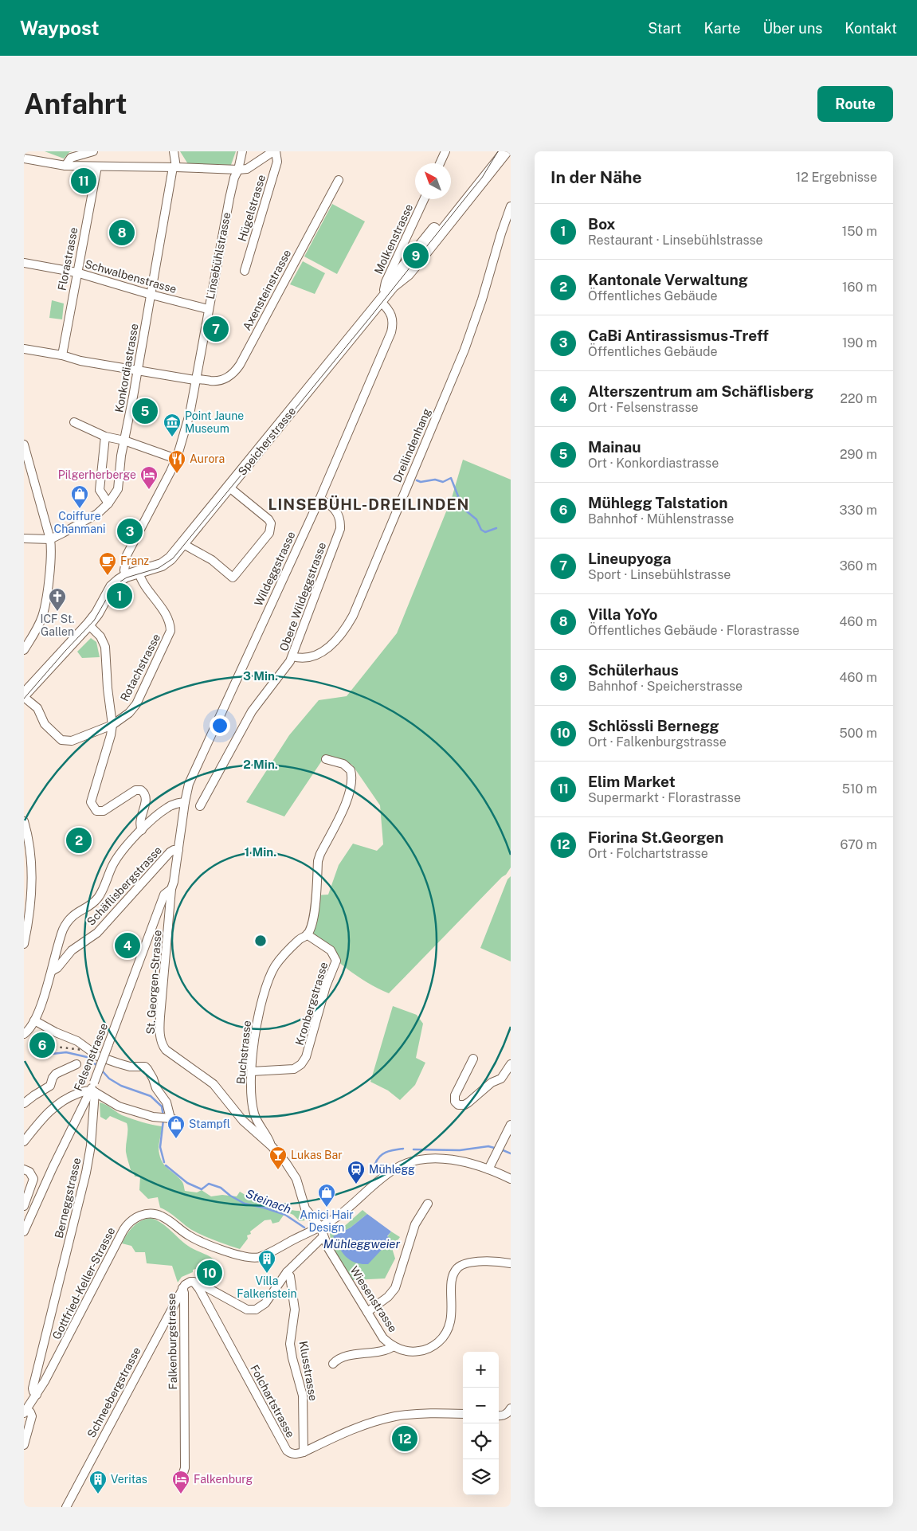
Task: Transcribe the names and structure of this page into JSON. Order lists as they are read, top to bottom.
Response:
{
  "streets": {
    "main road": ["Speicherstrasse"],
    "street": [
      "Hügelstrasse",
      "Molkenstrasse",
      "Linsebühlstrasse",
      "Florastrasse",
      "Schwalbenstrasse",
      "Axensteinstrasse",
      "Konkordiastrasse",
      "Dreilindenhang",
      "Wildeggstrasse",
      "Obere Wildeggstrasse",
      "Rotachstrasse",
      "Schäflisbergstrasse",
      "St. Georgen-Strasse",
      "Kronbergstrasse",
      "Buchstrasse",
      "Felsenstrasse",
      "Berneggstrasse",
      "Gottfried-Keller-Strasse",
      "Wiesenstrasse",
      "Falkenburgstrasse",
      "Klusstrasse",
      "Schneebergstrasse",
      "Folchartstrasse"
    ]
  },
  "crossings": [
    ["Molkenstrasse", "Speicherstrasse"],
    ["Molkenstrasse", "Wildeggstrasse"],
    ["Linsebühlstrasse", "Schwalbenstrasse"],
    ["Linsebühlstrasse", "Axensteinstrasse"],
    ["Linsebühlstrasse", "Speicherstrasse"],
    ["Florastrasse", "Schwalbenstrasse"],
    ["Florastrasse", "Axensteinstrasse"],
    ["Schwalbenstrasse", "Konkordiastrasse"],
    ["Axensteinstrasse", "Konkordiastrasse"],
    ["Speicherstrasse", "Wildeggstrasse"],
    ["Speicherstrasse", "Rotachstrasse"],
    ["Dreilindenhang", "Obere Wildeggstrasse"],
    ["Wildeggstrasse", "Obere Wildeggstrasse"],
    ["Wildeggstrasse", "St. Georgen-Strasse"],
    ["Schäflisbergstrasse", "St. Georgen-Strasse"],
    ["St. Georgen-Strasse", "Buchstrasse"],
    ["St. Georgen-Strasse", "Felsenstrasse"],
    ["St. Georgen-Strasse", "Gottfried-Keller-Strasse"],
    ["St. Georgen-Strasse", "Wiesenstrasse"],
    ["Kronbergstrasse", "Buchstrasse"],
    ["Felsenstrasse", "Berneggstrasse"],
    ["Berneggstrasse", "Gottfried-Keller-Strasse"],
    ["Gottfried-Keller-Strasse", "Wiesenstrasse"],
    ["Falkenburgstrasse", "Schneebergstrasse"],
    ["Falkenburgstrasse", "Folchartstrasse"],
    ["Klusstrasse", "Folchartstrasse"]
  ],
  "districts": ["LINSEBÜHL-DREILINDEN"],
  "water": ["Steinach", "Mühleggweier"],
  "places": {
    "museum": ["Point Jaune Museum"],
    "restaurant": ["Aurora"],
    "hotel": ["Pilgerherberge", "Falkenburg"],
    "shop": ["Coiffure Chanmani", "Stampfl", "Amici Hair Design"],
    "cafe": ["Franz"],
    "church": ["ICF St. Gallen"],
    "bar": ["Lukas Bar"],
    "station": ["Mühlegg"],
    "building": ["Villa Falkenstein", "Veritas"]
  },
  "north": "top left",
  "page": {
    "header": "Waypost",
    "nav": [
      "Start",
      "Karte",
      "Über uns",
      "Kontakt"
    ],
    "buttons": "Route",
    "title": "Anfahrt",
    "heading": ["In der Nähe", "12 Ergebnisse"],
    "pins": [
      "11",
      "8",
      "9",
      "7",
      "5",
      "3",
      "1",
      "2",
      "4",
      "6",
      "10",
      "12"
    ],
    "list": [
      {
        "mark": "1",
        "name": "Box",
        "note": "Restaurant · Linsebühlstrasse",
        "value": "150 m"
      },
      {
        "mark": "2",
        "name": "Kantonale Verwaltung",
        "note": "Öffentliches Gebäude",
        "value": "160 m"
      },
      {
        "mark": "3",
        "name": "CaBi Antirassismus-Treff",
        "note": "Öffentliches Gebäude",
        "value": "190 m"
      },
      {
        "mark": "4",
        "name": "Alterszentrum am Schäflisberg",
        "note": "Ort · Felsenstrasse",
        "value": "220 m"
      },
      {
        "mark": "5",
        "name": "Mainau",
        "note": "Ort · Konkordiastrasse",
        "value": "290 m"
      },
      {
        "mark": "6",
        "name": "Mühlegg Talstation",
        "note": "Bahnhof · Mühlenstrasse",
        "value": "330 m"
      },
      {
        "mark": "7",
        "name": "Lineupyoga",
        "note": "Sport · Linsebühlstrasse",
        "value": "360 m"
      },
      {
        "mark": "8",
        "name": "Villa YoYo",
        "note": "Öffentliches Gebäude · Florastrasse",
        "value": "460 m"
      },
      {
        "mark": "9",
        "name": "Schülerhaus",
        "note": "Bahnhof · Speicherstrasse",
        "value": "460 m"
      },
      {
        "mark": "10",
        "name": "Schlössli Bernegg",
        "note": "Ort · Falkenburgstrasse",
        "value": "500 m"
      },
      {
        "mark": "11",
        "name": "Elim Market",
        "note": "Supermarkt · Florastrasse",
        "value": "510 m"
      },
      {
        "mark": "12",
        "name": "Fiorina St.Georgen",
        "note": "Ort · Folchartstrasse",
        "value": "670 m"
      }
    ],
    "map_buttons": ["+", "−"]
  },
  "rings": ["3 Min.", "2 Min.", "1 Min."]
}
